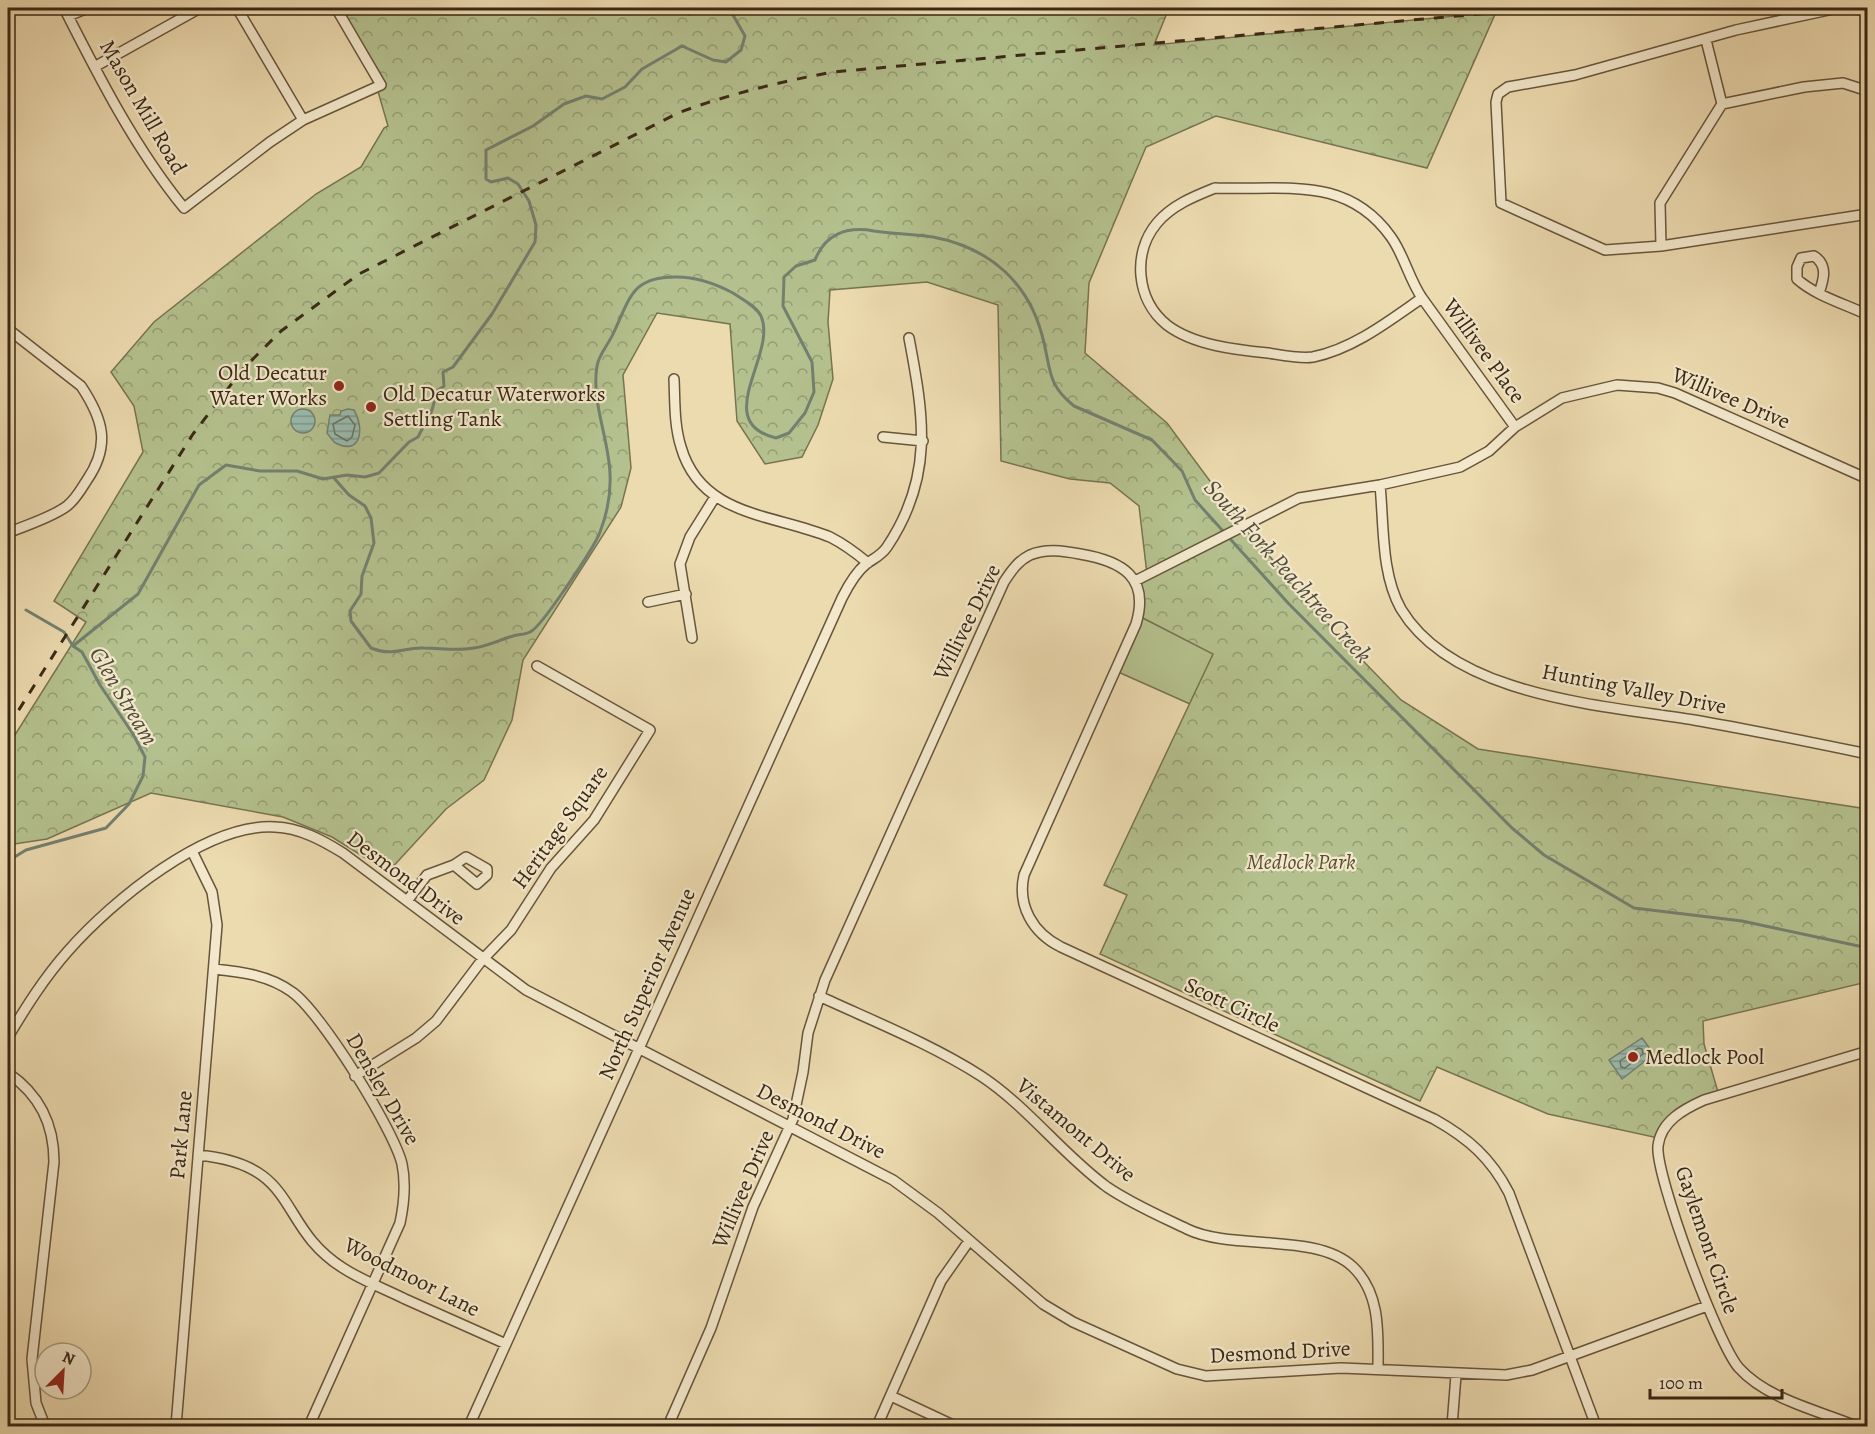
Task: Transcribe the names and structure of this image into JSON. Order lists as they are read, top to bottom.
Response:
{
  "streets": {
    "street": [
      "Mason Mill Road",
      "Willivee Place",
      "Willivee Drive",
      "Hunting Valley Drive",
      "Heritage Square",
      "Desmond Drive",
      "North Superior Avenue",
      "Scott Circle",
      "Densley Drive",
      "Vistamont Drive",
      "Park Lane",
      "Gaylemont Circle",
      "Woodmoor Lane"
    ]
  },
  "crossings": [
    ["Willivee Place", "Willivee Drive"],
    ["Willivee Drive", "Hunting Valley Drive"],
    ["Willivee Drive", "Desmond Drive"],
    ["Willivee Drive", "Scott Circle"],
    ["Willivee Drive", "Vistamont Drive"],
    ["Heritage Square", "Desmond Drive"],
    ["Desmond Drive", "North Superior Avenue"],
    ["Desmond Drive", "Scott Circle"],
    ["Desmond Drive", "Vistamont Drive"],
    ["Desmond Drive", "Park Lane"],
    ["Desmond Drive", "Gaylemont Circle"],
    ["North Superior Avenue", "Woodmoor Lane"],
    ["Densley Drive", "Park Lane"],
    ["Densley Drive", "Woodmoor Lane"],
    ["Park Lane", "Woodmoor Lane"]
  ],
  "water": ["South Fork Peachtree Creek", "Glen Stream"],
  "parks": ["Medlock Park"],
  "places": ["Old Decatur Water Works", "Old Decatur Waterworks Settling Tank", "Medlock Pool"],
  "scale_bar": "100 m",
  "north": "top right"
}
